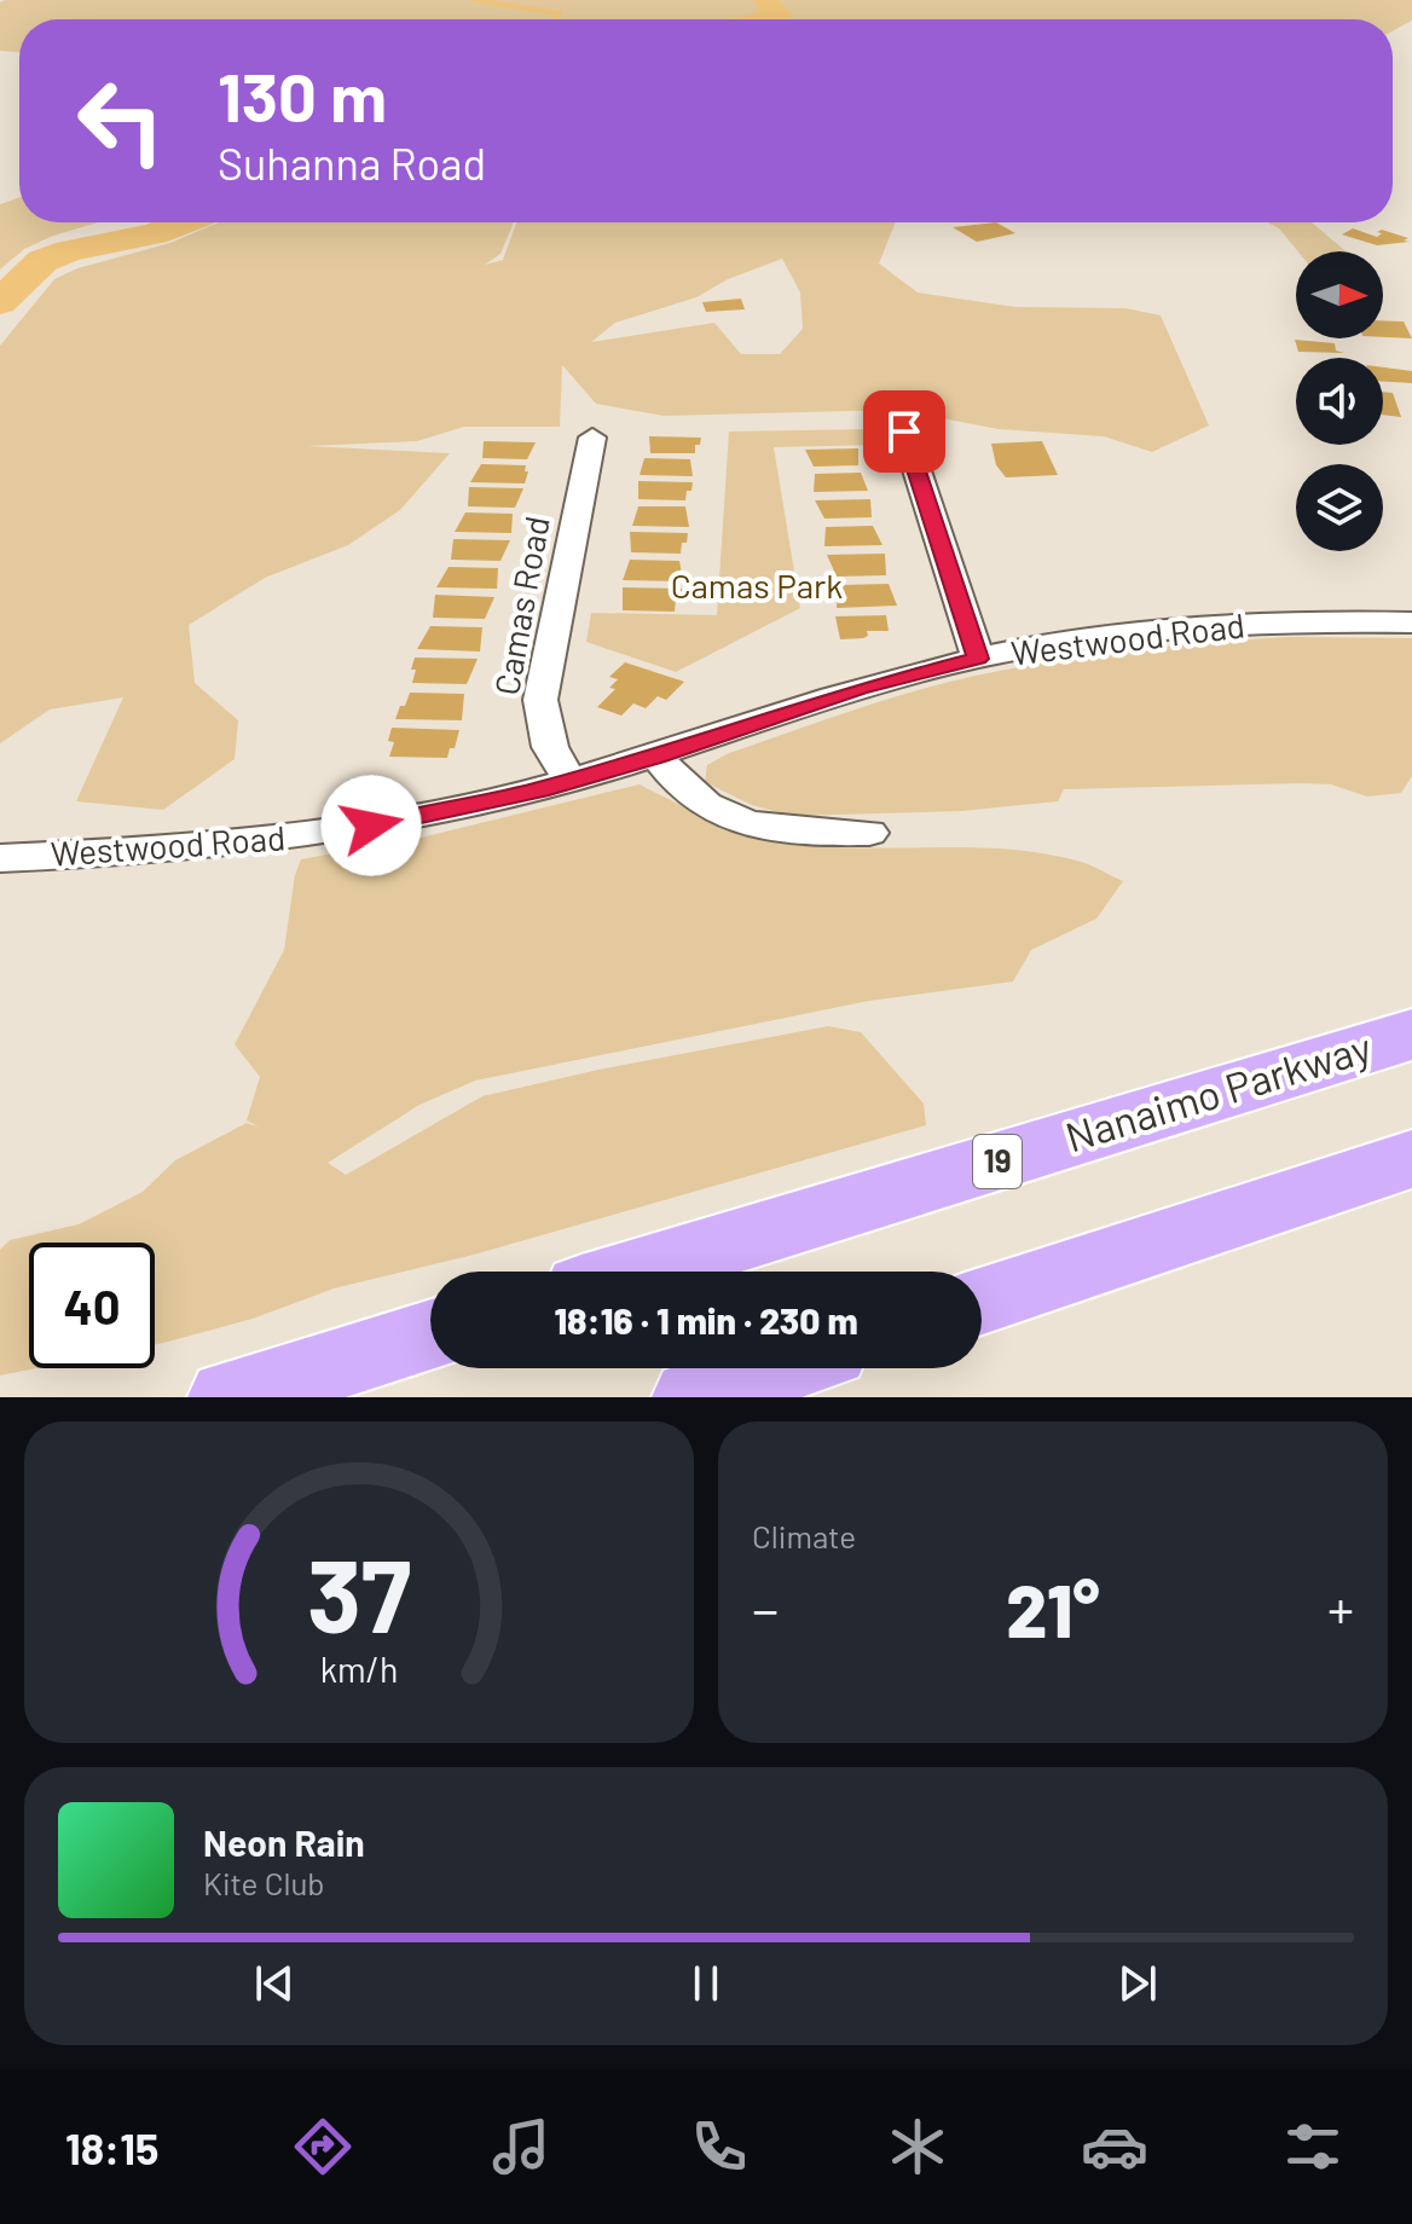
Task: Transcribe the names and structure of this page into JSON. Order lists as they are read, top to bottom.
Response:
{
  "streets": {
    "highway": ["Nanaimo Parkway", "19"],
    "street": ["Camas Road", "Westwood Road"]
  },
  "crossings": [
    ["Camas Road", "Westwood Road"]
  ],
  "parks": ["Camas Park"],
  "north": "right",
  "page": {
    "turn": ["130 m", "Suhanna Road"],
    "limit": "40",
    "trip": "18:16 · 1 min · 230 m",
    "tile": "Climate",
    "heat": ["−", "21°", "+"],
    "song": ["Neon Rain", "Kite Club"],
    "tabs": "18:15",
    "gauge": ["37", "km/h"]
  }
}
